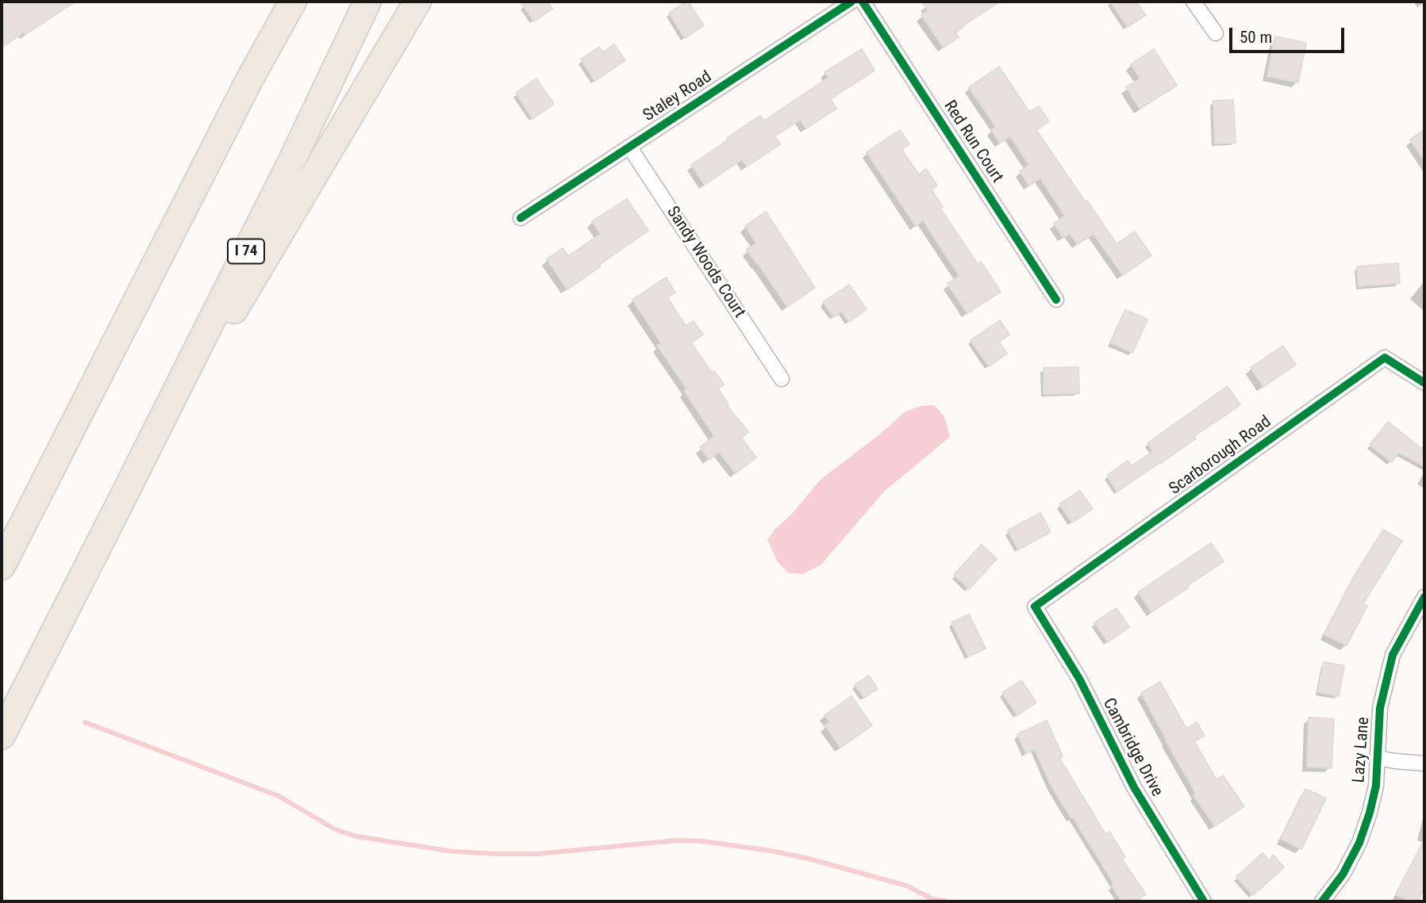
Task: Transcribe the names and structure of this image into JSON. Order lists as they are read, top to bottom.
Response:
{
  "streets": {
    "highway": ["I 74"],
    "street": [
      "Staley Road",
      "Red Run Court",
      "Sandy Woods Court",
      "Scarborough Road",
      "Cambridge Drive",
      "Lazy Lane"
    ]
  },
  "crossings": [
    ["Staley Road", "Sandy Woods Court"],
    ["Scarborough Road", "Cambridge Drive"]
  ],
  "scale_bar": "50 m"
}
